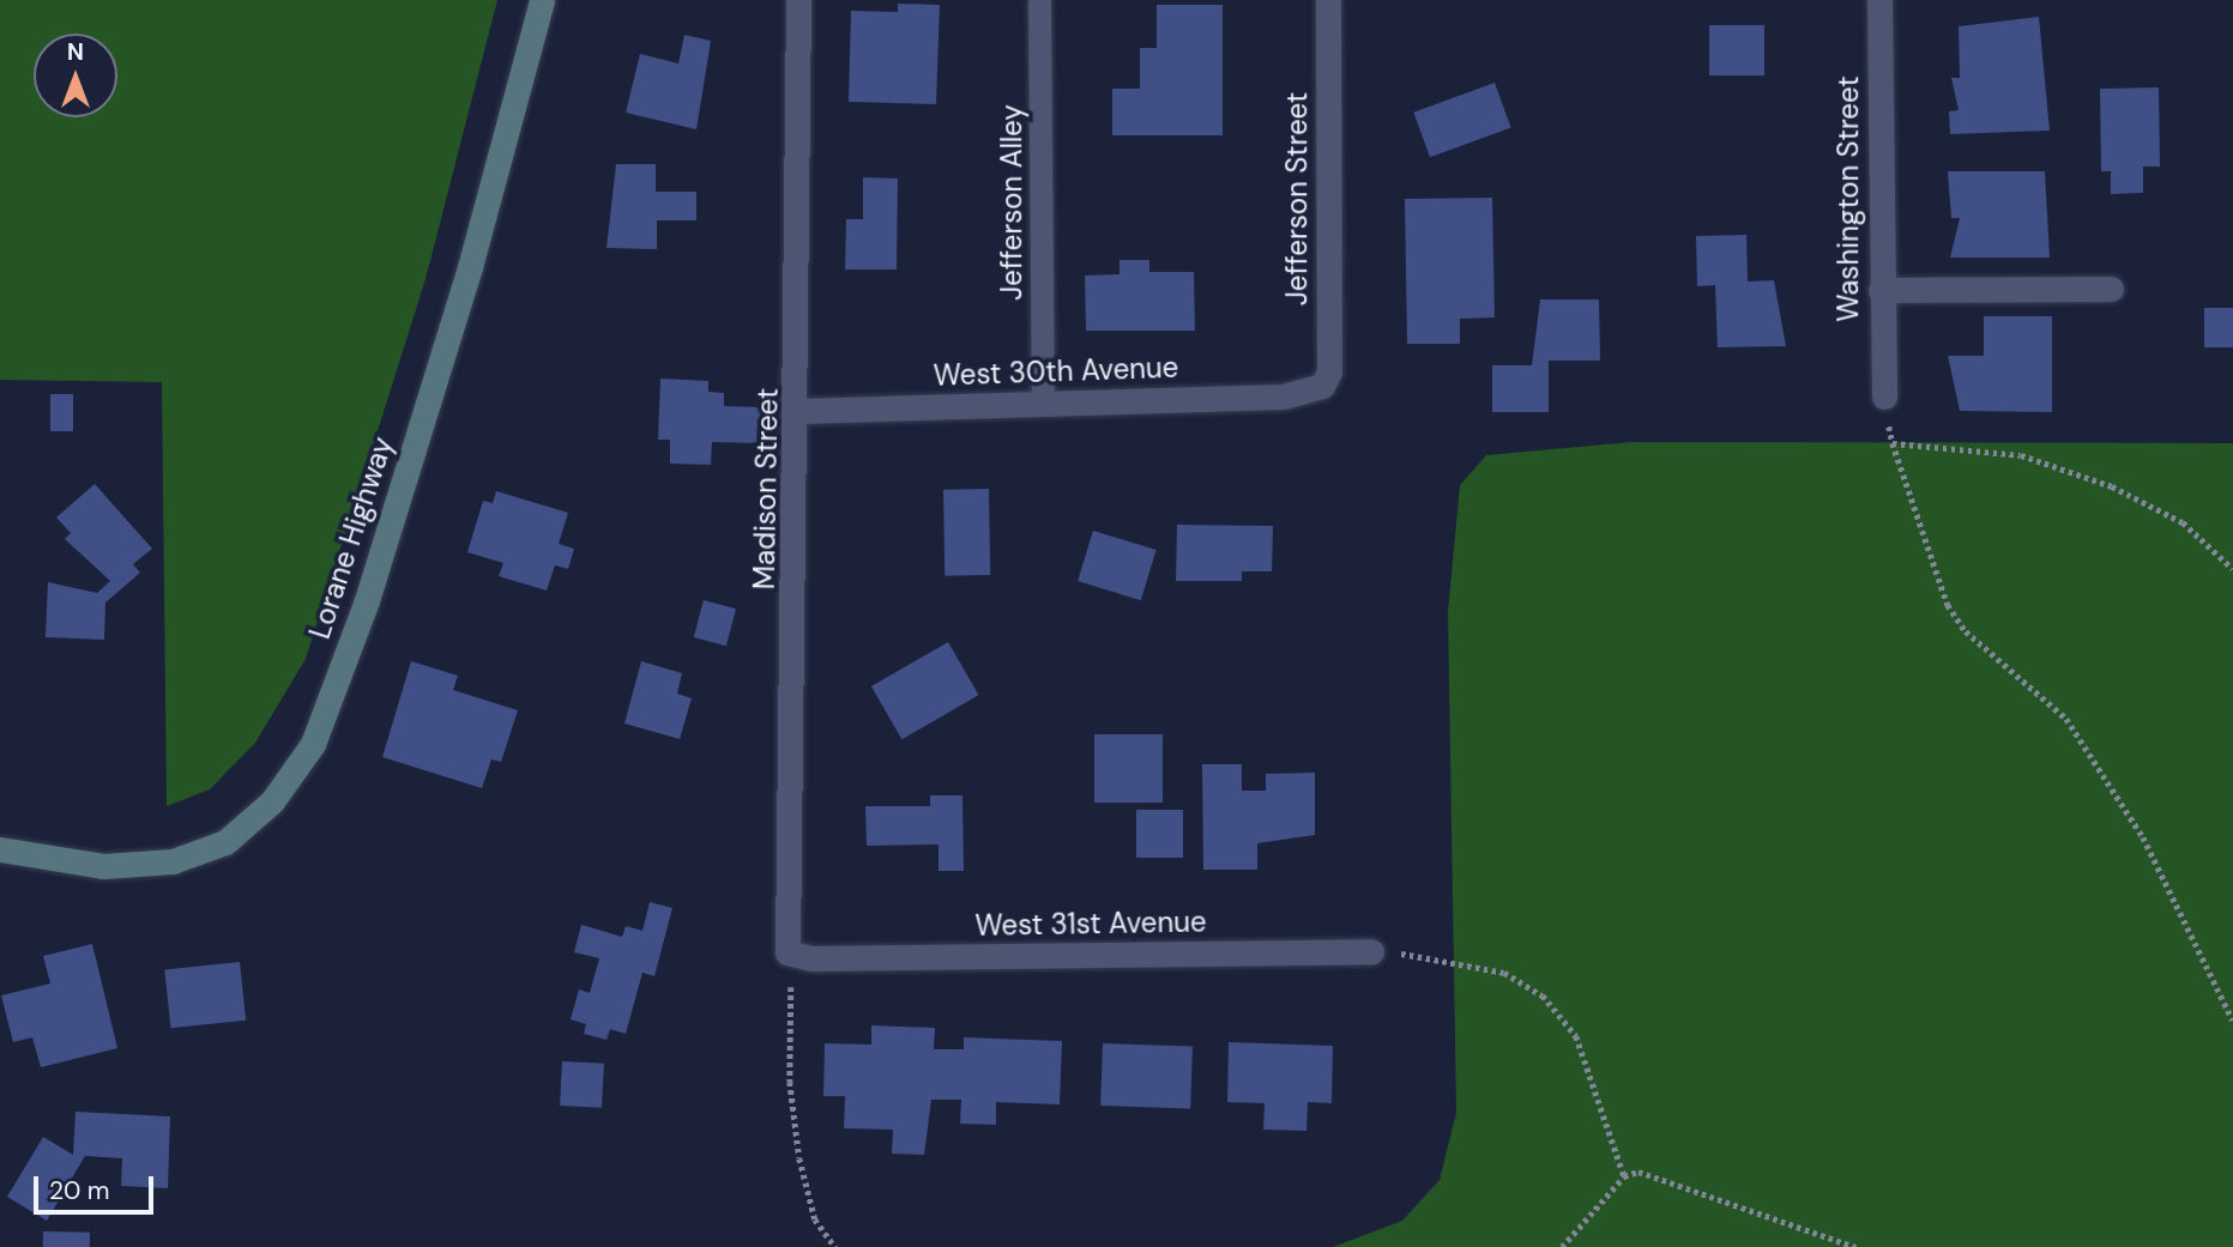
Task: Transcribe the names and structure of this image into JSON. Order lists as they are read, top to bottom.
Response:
{
  "streets": {
    "street": [
      "Jefferson Street",
      "Washington Street",
      "West 30th Avenue",
      "Madison Street",
      "Lorane Highway",
      "West 31st Avenue"
    ],
    "lane": ["Jefferson Alley"]
  },
  "crossings": [
    ["Jefferson Street", "West 30th Avenue"],
    ["Jefferson Alley", "West 30th Avenue"],
    ["West 30th Avenue", "Madison Street"],
    ["Madison Street", "West 31st Avenue"]
  ],
  "scale_bar": "20 m",
  "north": "top"
}
